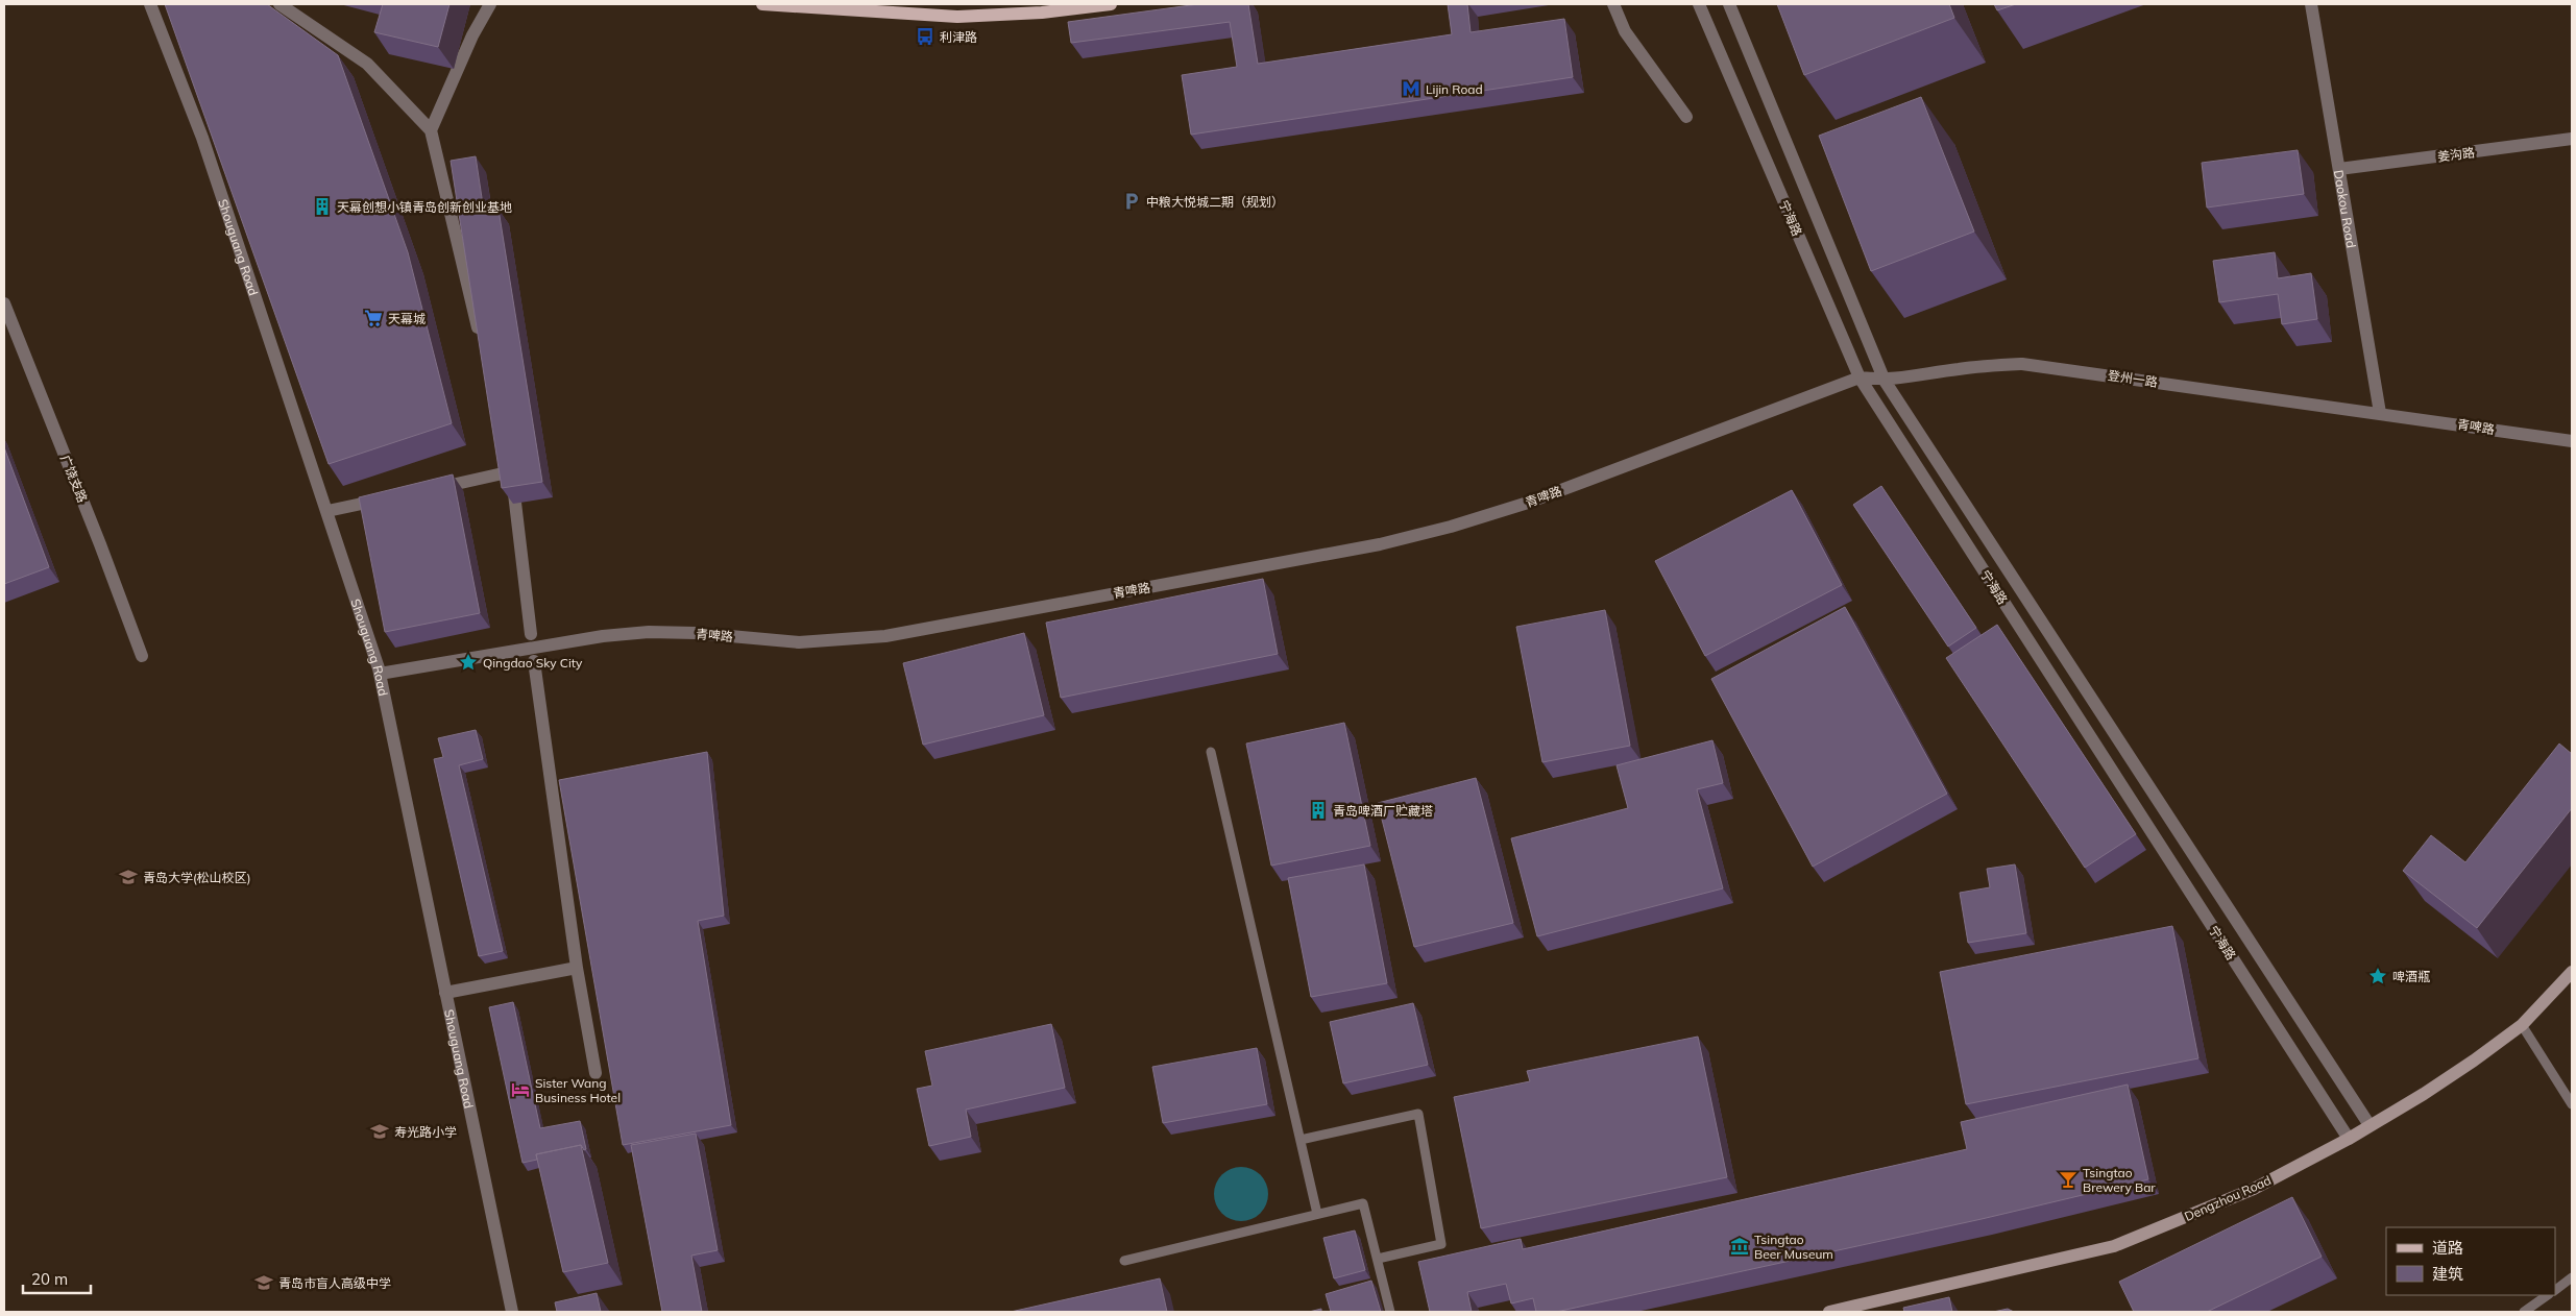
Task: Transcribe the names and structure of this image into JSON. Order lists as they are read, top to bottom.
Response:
{
  "streets": {
    "main road": ["Dengzhou Road"],
    "street": [
      "姜沟路",
      "Daokou Road",
      "宁海路",
      "Shouguang Road",
      "登州一路",
      "青啤路",
      "广饶支路"
    ]
  },
  "crossings": [
    ["姜沟路", "Daokou Road"],
    ["Daokou Road", "登州一路"],
    ["Daokou Road", "青啤路"],
    ["宁海路", "登州一路"],
    ["宁海路", "青啤路"],
    ["宁海路", "Dengzhou Road"],
    ["Shouguang Road", "青啤路"],
    ["登州一路", "青啤路"]
  ],
  "places": {
    "bus stop": ["利津路"],
    "metro station": ["Lijin Road"],
    "parking": ["中粮大悦城二期（规划）"],
    "building": ["天幕创想小镇青岛创新创业基地", "青岛啤酒厂贮藏塔"],
    "supermarket": ["天幕城"],
    "place": ["Qingdao Sky City", "啤酒瓶"],
    "school or university": ["青岛大学(松山校区)", "寿光路小学", "青岛市盲人高级中学"],
    "hotel": ["Sister Wang Business Hotel"],
    "bar": ["Tsingtao Brewery Bar"],
    "museum": ["Tsingtao Beer Museum"]
  },
  "legend": ["道路", "建筑"],
  "scale_bar": "20 m"
}
